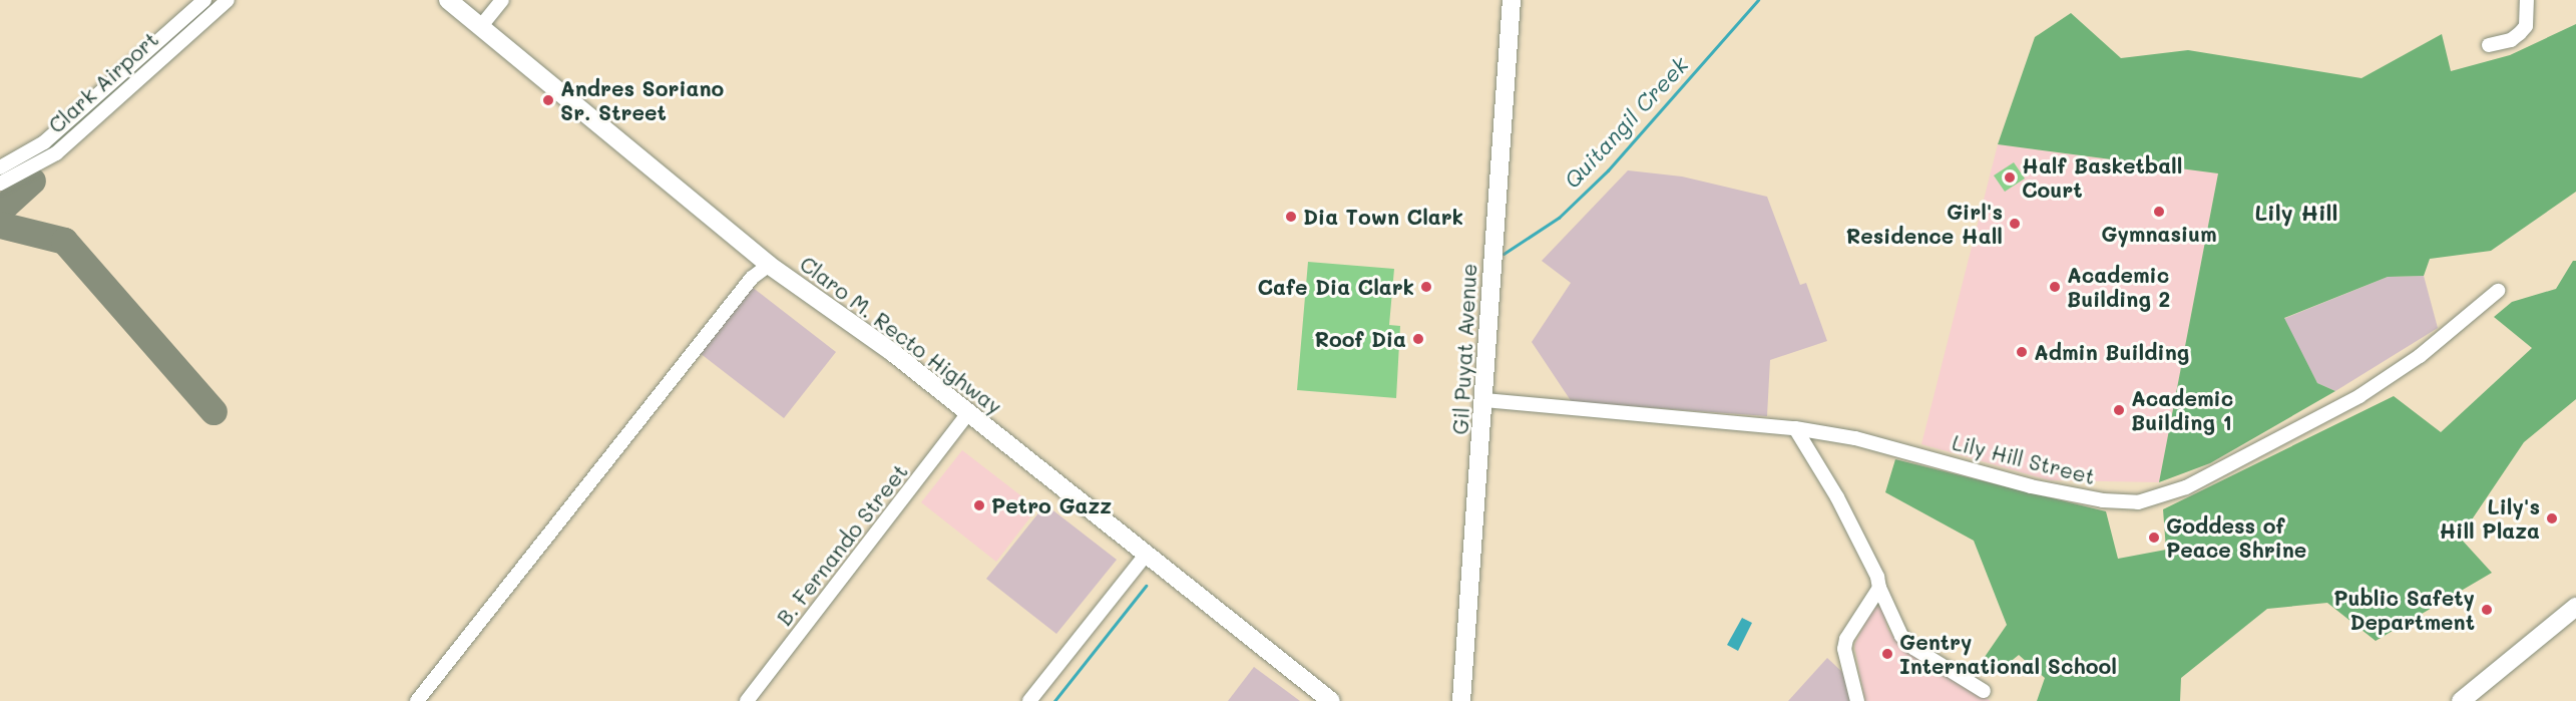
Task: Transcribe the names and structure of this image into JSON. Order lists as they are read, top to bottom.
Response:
{
  "streets": {
    "main road": ["Claro M. Recto Highway", "Gil Puyat Avenue"],
    "street": ["Clark Airport", "Lily Hill Street", "B. Fernando Street"]
  },
  "crossings": [
    ["Claro M. Recto Highway", "B. Fernando Street"],
    ["Gil Puyat Avenue", "Lily Hill Street"]
  ],
  "districts": ["Lily Hill"],
  "water": ["Quitangil Creek"],
  "places": [
    "Andres Soriano Sr. Street",
    "Half Basketball Court",
    "Gymnasium",
    "Dia Town Clark",
    "Girl's Residence Hall",
    "Cafe Dia Clark",
    "Academic Building 2",
    "Roof Dia",
    "Admin Building",
    "Academic Building 1",
    "Petro Gazz",
    "Lily's Hill Plaza",
    "Goddess of Peace Shrine",
    "Public Safety Department",
    "Gentry International School"
  ]
}
